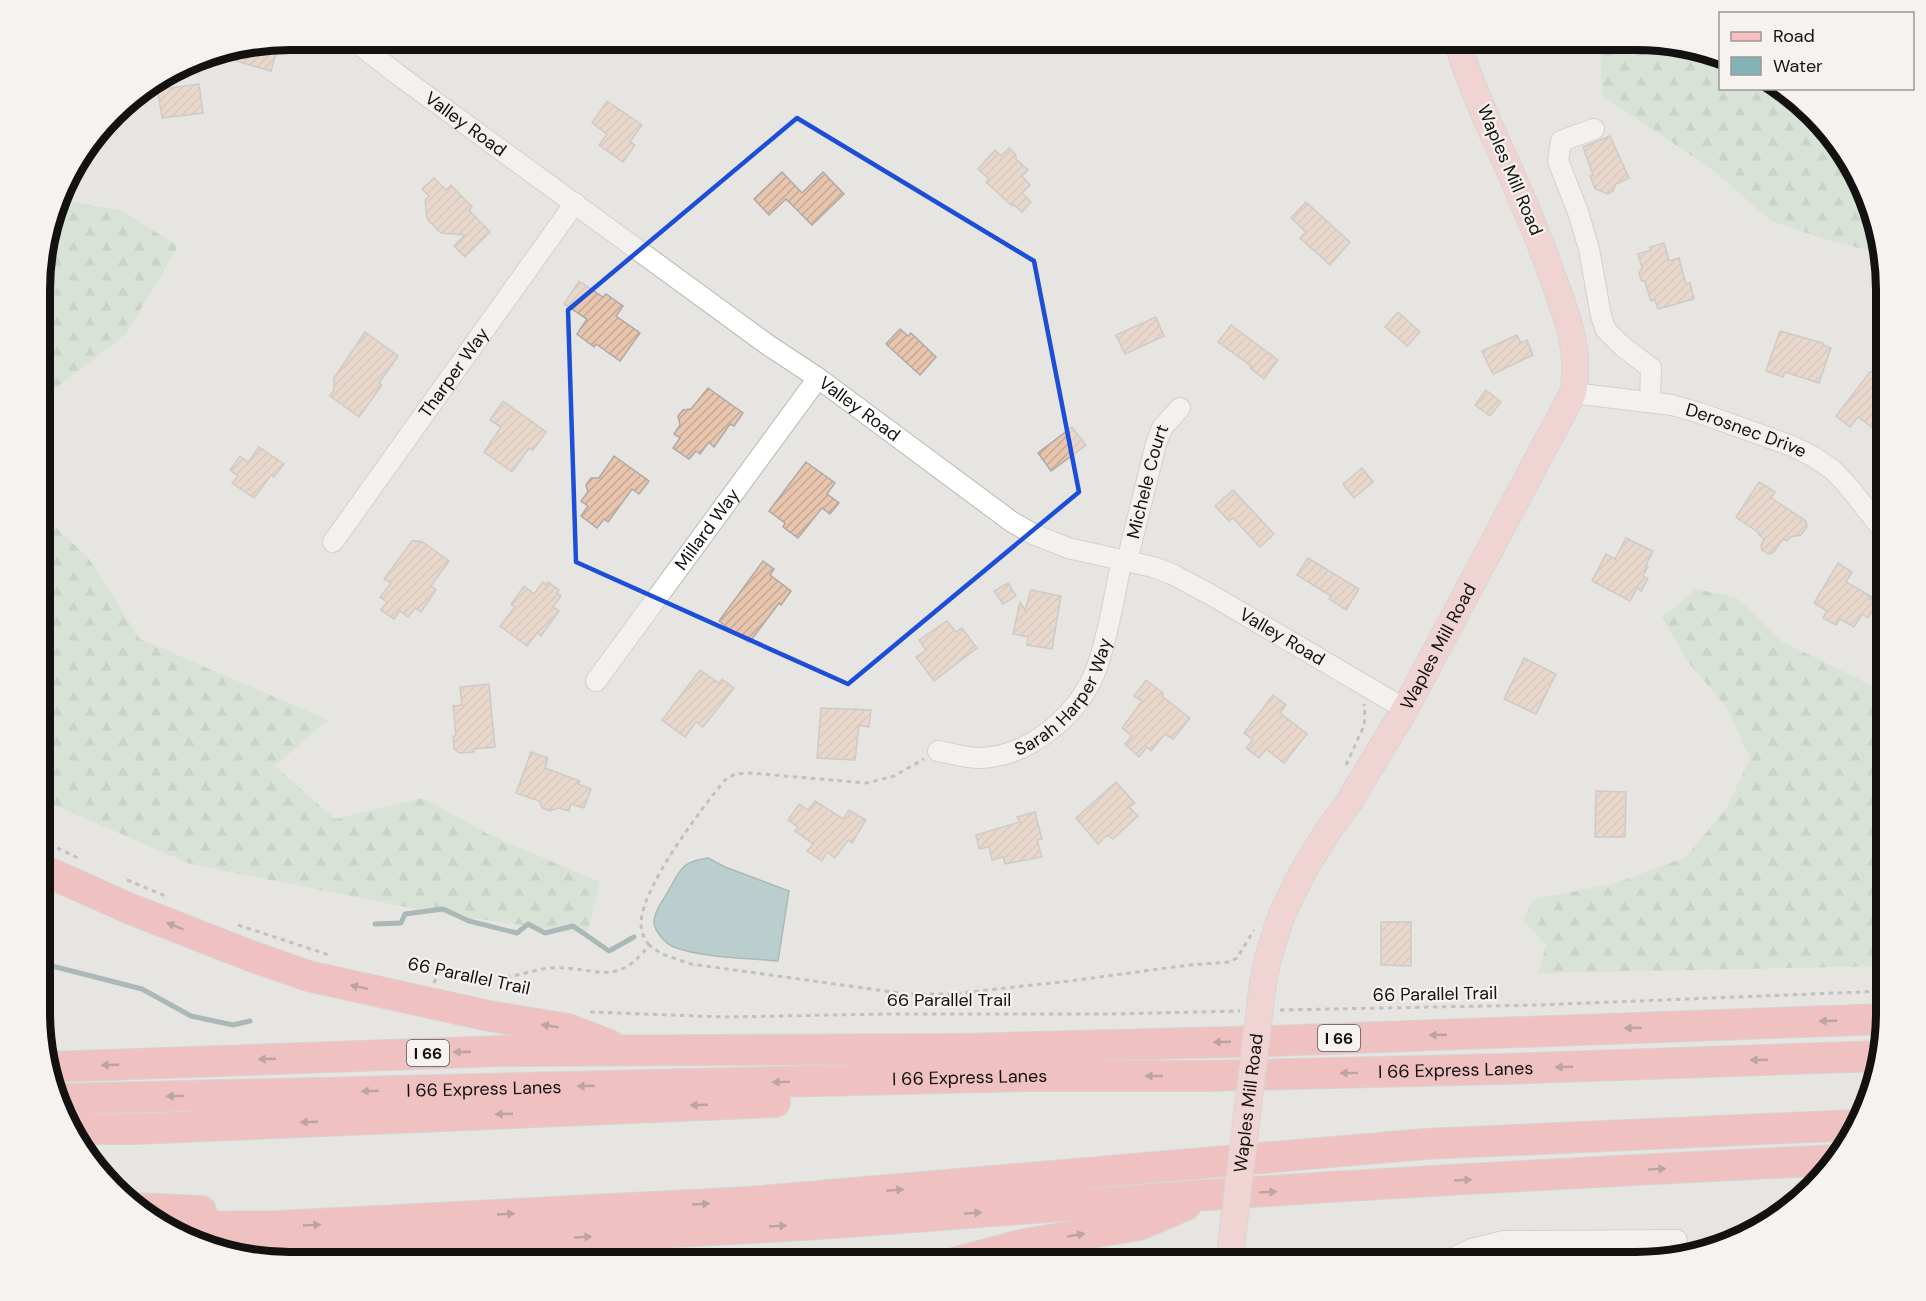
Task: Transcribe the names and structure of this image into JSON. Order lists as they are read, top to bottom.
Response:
{
  "streets": {
    "highway": ["I 66", "I 66 Express Lanes"],
    "main road": ["Waples Mill Road"],
    "street": [
      "Valley Road",
      "Tharper Way",
      "Derosnec Drive",
      "Michele Court",
      "Millard Way",
      "Sarah Harper Way"
    ],
    "path": ["66 Parallel Trail"]
  },
  "crossings": [
    ["Valley Road", "Waples Mill Road"],
    ["Valley Road", "Tharper Way"],
    ["Valley Road", "Michele Court"],
    ["Valley Road", "Millard Way"],
    ["Valley Road", "Sarah Harper Way"],
    ["Waples Mill Road", "Derosnec Drive"],
    ["Michele Court", "Sarah Harper Way"]
  ],
  "legend": ["Road", "Water"]
}
